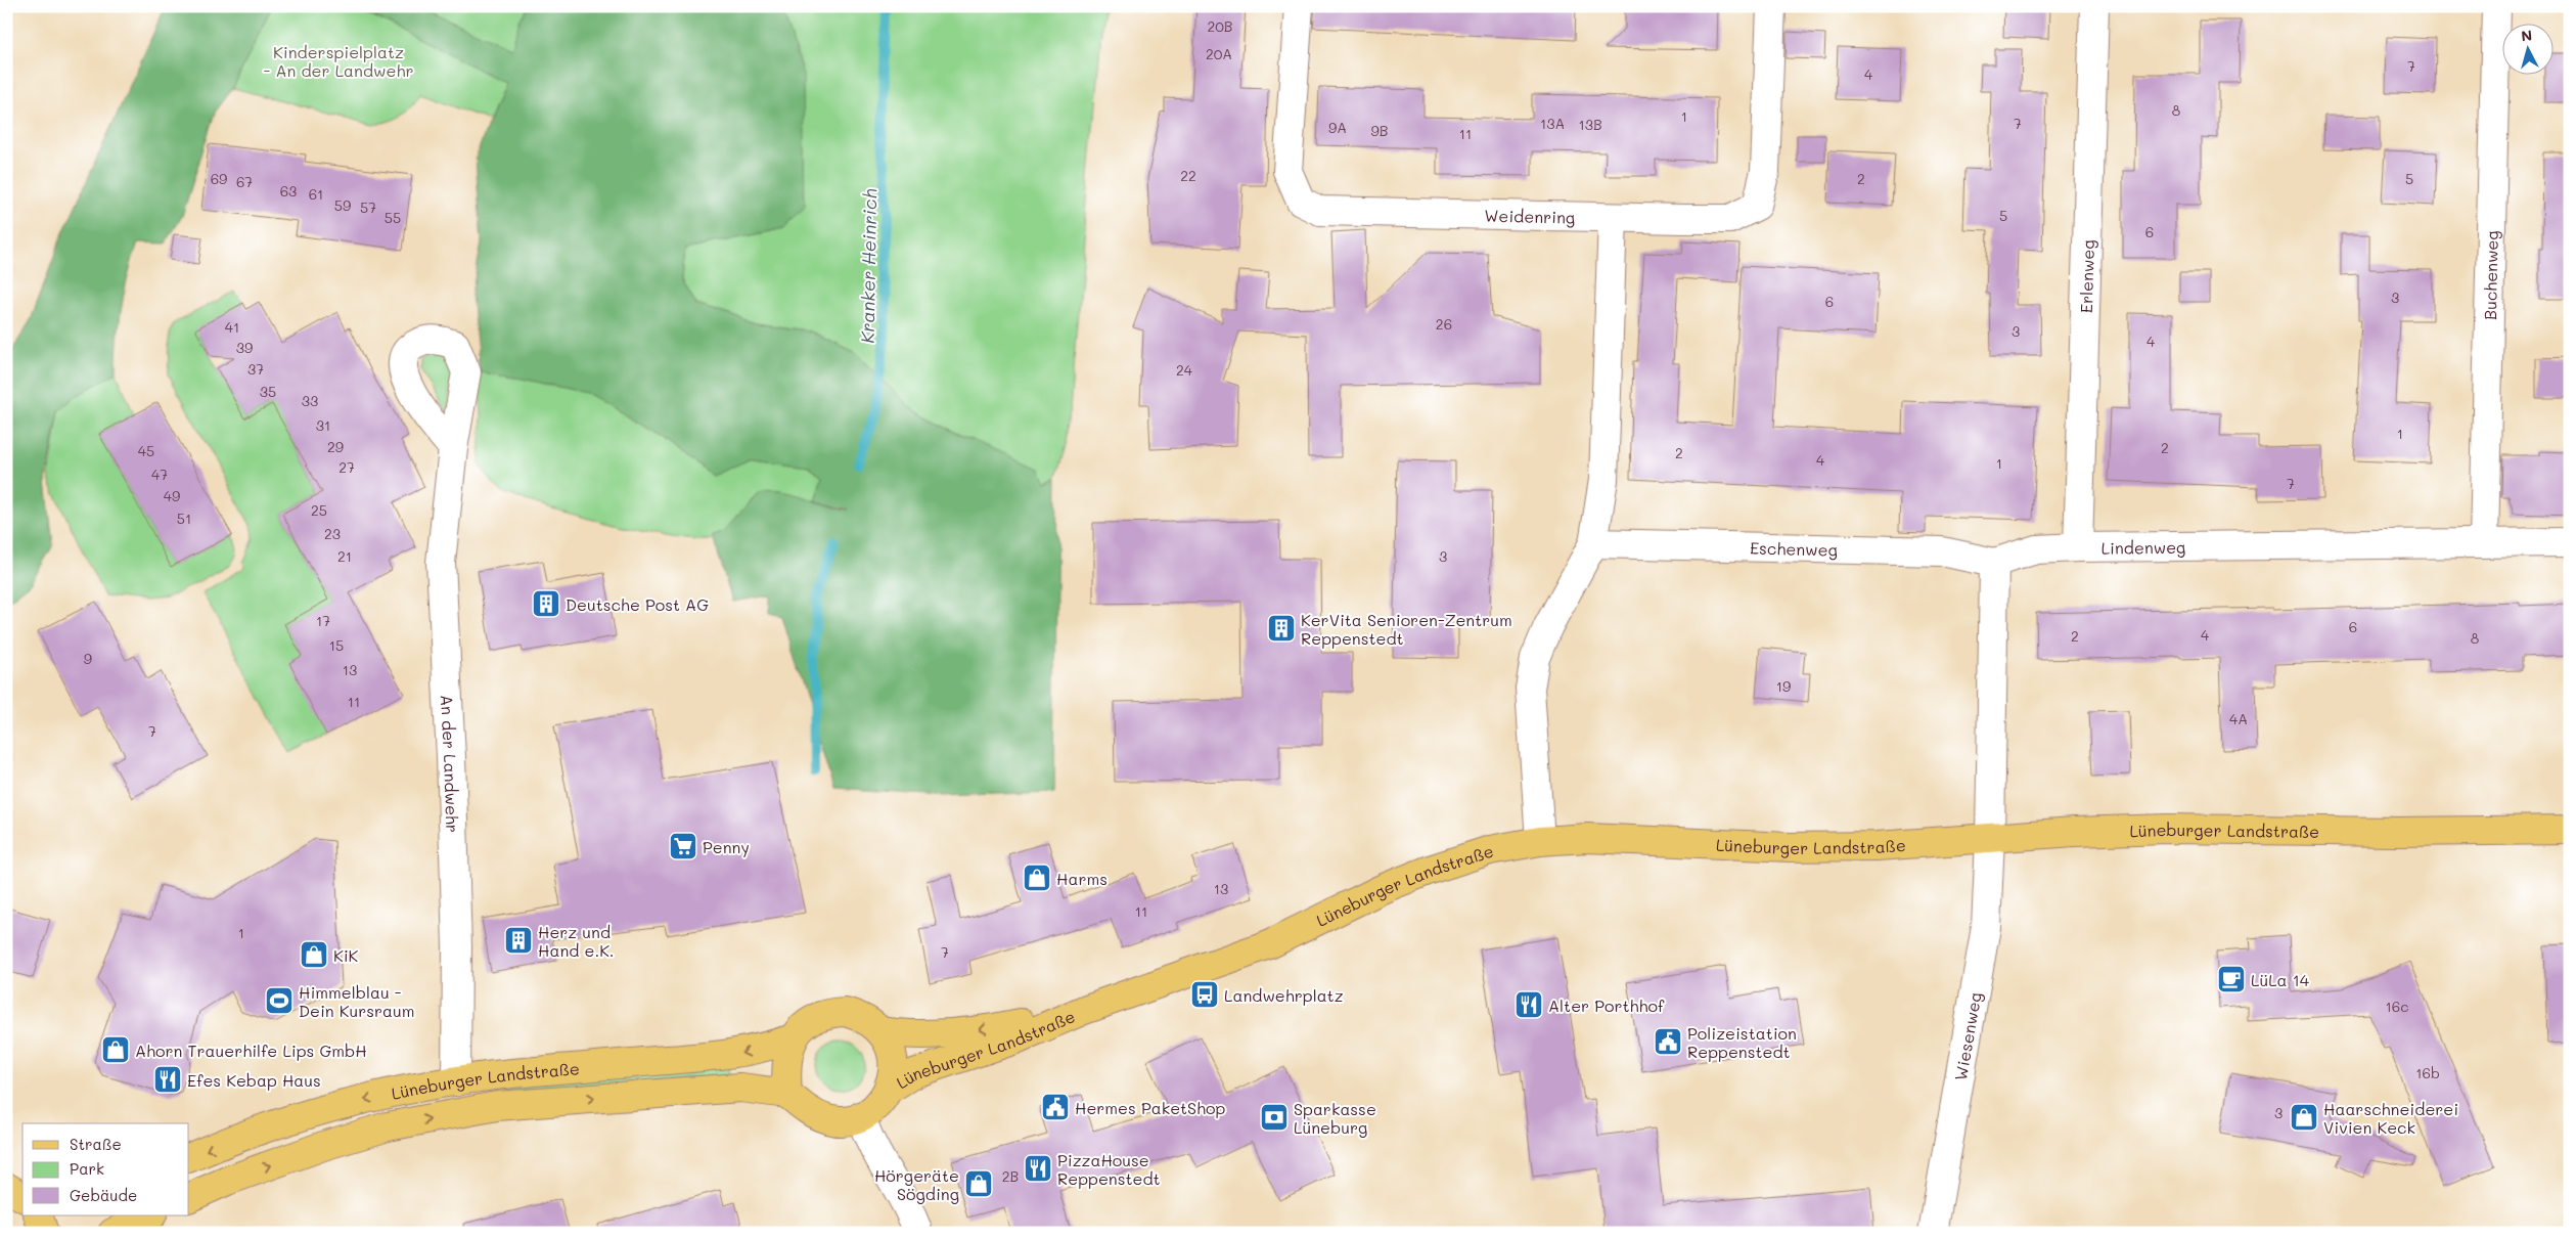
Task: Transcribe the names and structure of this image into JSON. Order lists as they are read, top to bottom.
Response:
{
  "streets": {
    "main road": ["Lüneburger Landstraße"],
    "street": [
      "Weidenring",
      "Buchenweg",
      "Erlenweg",
      "Lindenweg",
      "Eschenweg",
      "An der Landwehr",
      "Wiesenweg"
    ]
  },
  "crossings": [
    ["Buchenweg", "Lindenweg"],
    ["Erlenweg", "Lindenweg"],
    ["Lindenweg", "Eschenweg"],
    ["An der Landwehr", "Lüneburger Landstraße"],
    ["Lüneburger Landstraße", "Wiesenweg"]
  ],
  "water": ["Kranker Heinrich"],
  "parks": ["Kinderspielplatz - An der Landwehr"],
  "places": {
    "building": ["Deutsche Post AG", "KerVita Senioren-Zentrum Reppenstedt", "Herz und Hand e.K."],
    "supermarket": ["Penny"],
    "shop": [
      "Harms",
      "KiK",
      "Ahorn Trauerhilfe Lips GmbH",
      "Haarschneiderei Vivien Keck",
      "Hörgeräte Sögding"
    ],
    "cafe": ["LüLa 14"],
    "bus stop": ["Landwehrplatz"],
    "sports": ["Himmelblau - Dein Kursraum"],
    "restaurant": ["Alter Porthhof", "Efes Kebap Haus", "PizzaHouse Reppenstedt"],
    "public building": ["Polizeistation Reppenstedt", "Hermes PaketShop"],
    "bank": ["Sparkasse Lüneburg"]
  },
  "house_numbers": [
    "20B",
    "20A",
    "7",
    "4",
    "8",
    "1",
    "13A",
    "7",
    "13B",
    "9A",
    "9B",
    "11",
    "22",
    "69",
    "2",
    "5",
    "67",
    "63",
    "61",
    "59",
    "57",
    "5",
    "55",
    "6",
    "3",
    "6",
    "26",
    "41",
    "3",
    "4",
    "39",
    "37",
    "24",
    "35",
    "33",
    "31",
    "1",
    "29",
    "2",
    "45",
    "2",
    "4",
    "1",
    "27",
    "47",
    "7",
    "49",
    "25",
    "51",
    "23",
    "21",
    "3",
    "17",
    "6",
    "4",
    "2",
    "8",
    "15",
    "9",
    "13",
    "19",
    "11",
    "4A",
    "7",
    "13",
    "11",
    "1",
    "7",
    "16c",
    "16b",
    "3",
    "2B"
  ],
  "legend": ["Straße", "Park", "Gebäude"],
  "north": "top"
}
